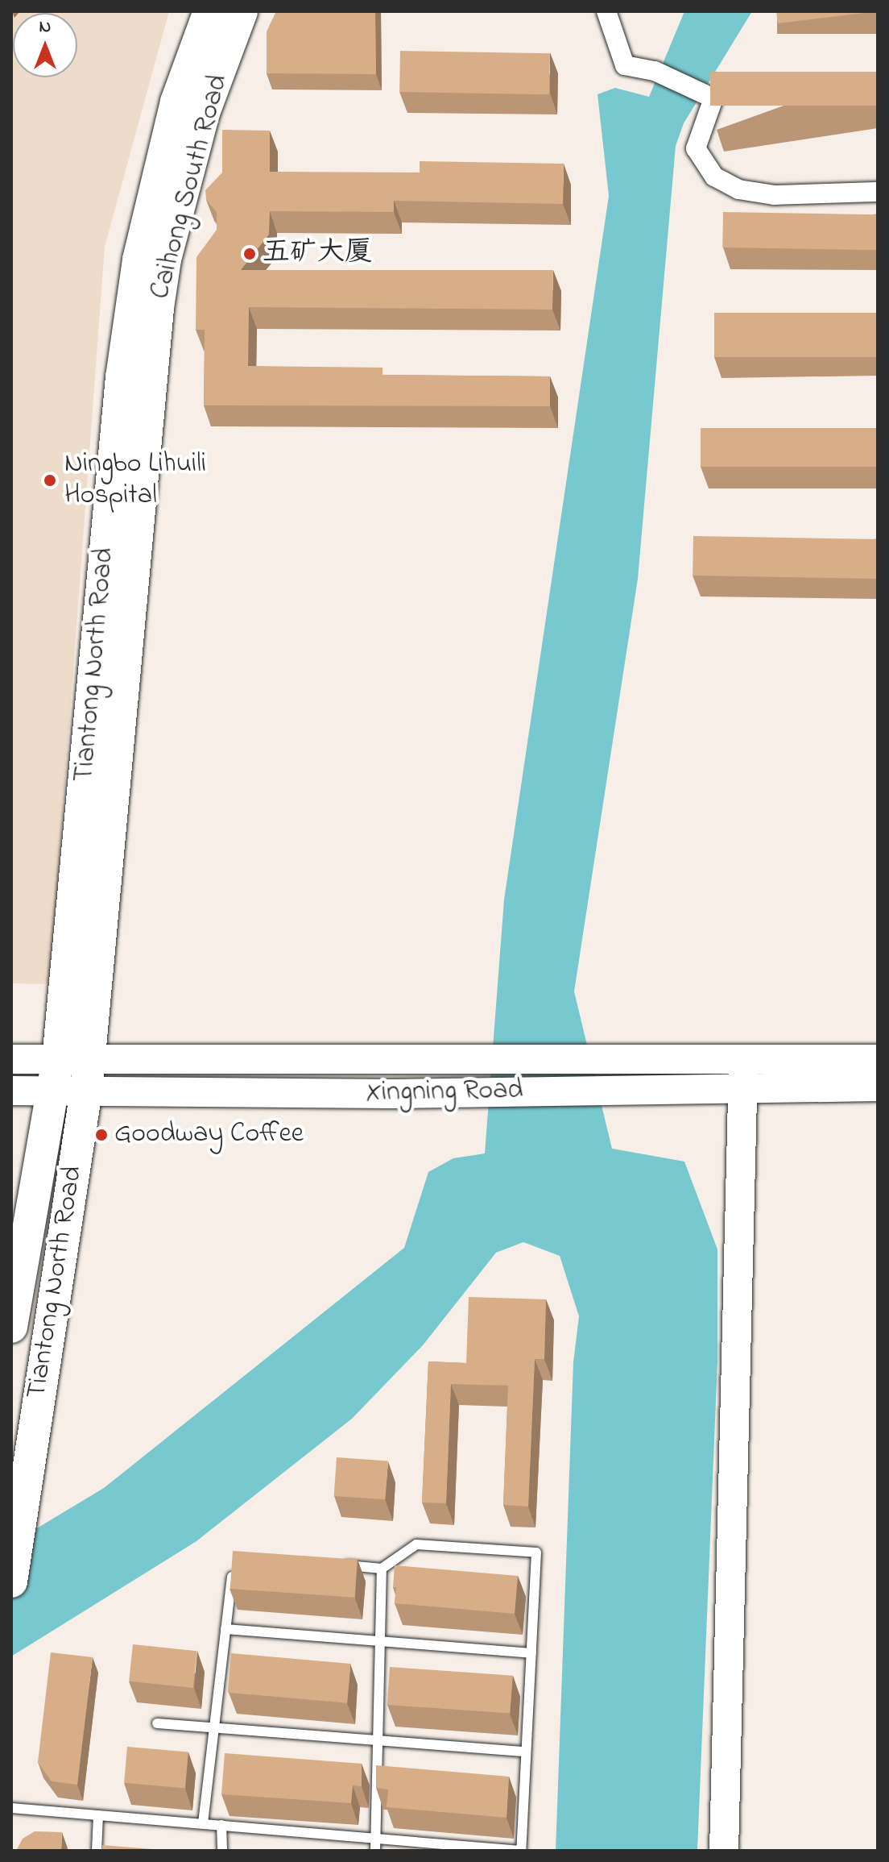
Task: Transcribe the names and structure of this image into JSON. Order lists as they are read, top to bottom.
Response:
{
  "streets": {
    "main road": ["Caihong South Road", "Tiantong North Road", "Xingning Road"]
  },
  "crossings": [
    ["Caihong South Road", "Tiantong North Road"],
    ["Caihong South Road", "Xingning Road"],
    ["Tiantong North Road", "Xingning Road"]
  ],
  "places": ["五矿大厦", "Ningbo Lihuili Hospital", "Goodway Coffee"],
  "north": "top"
}
